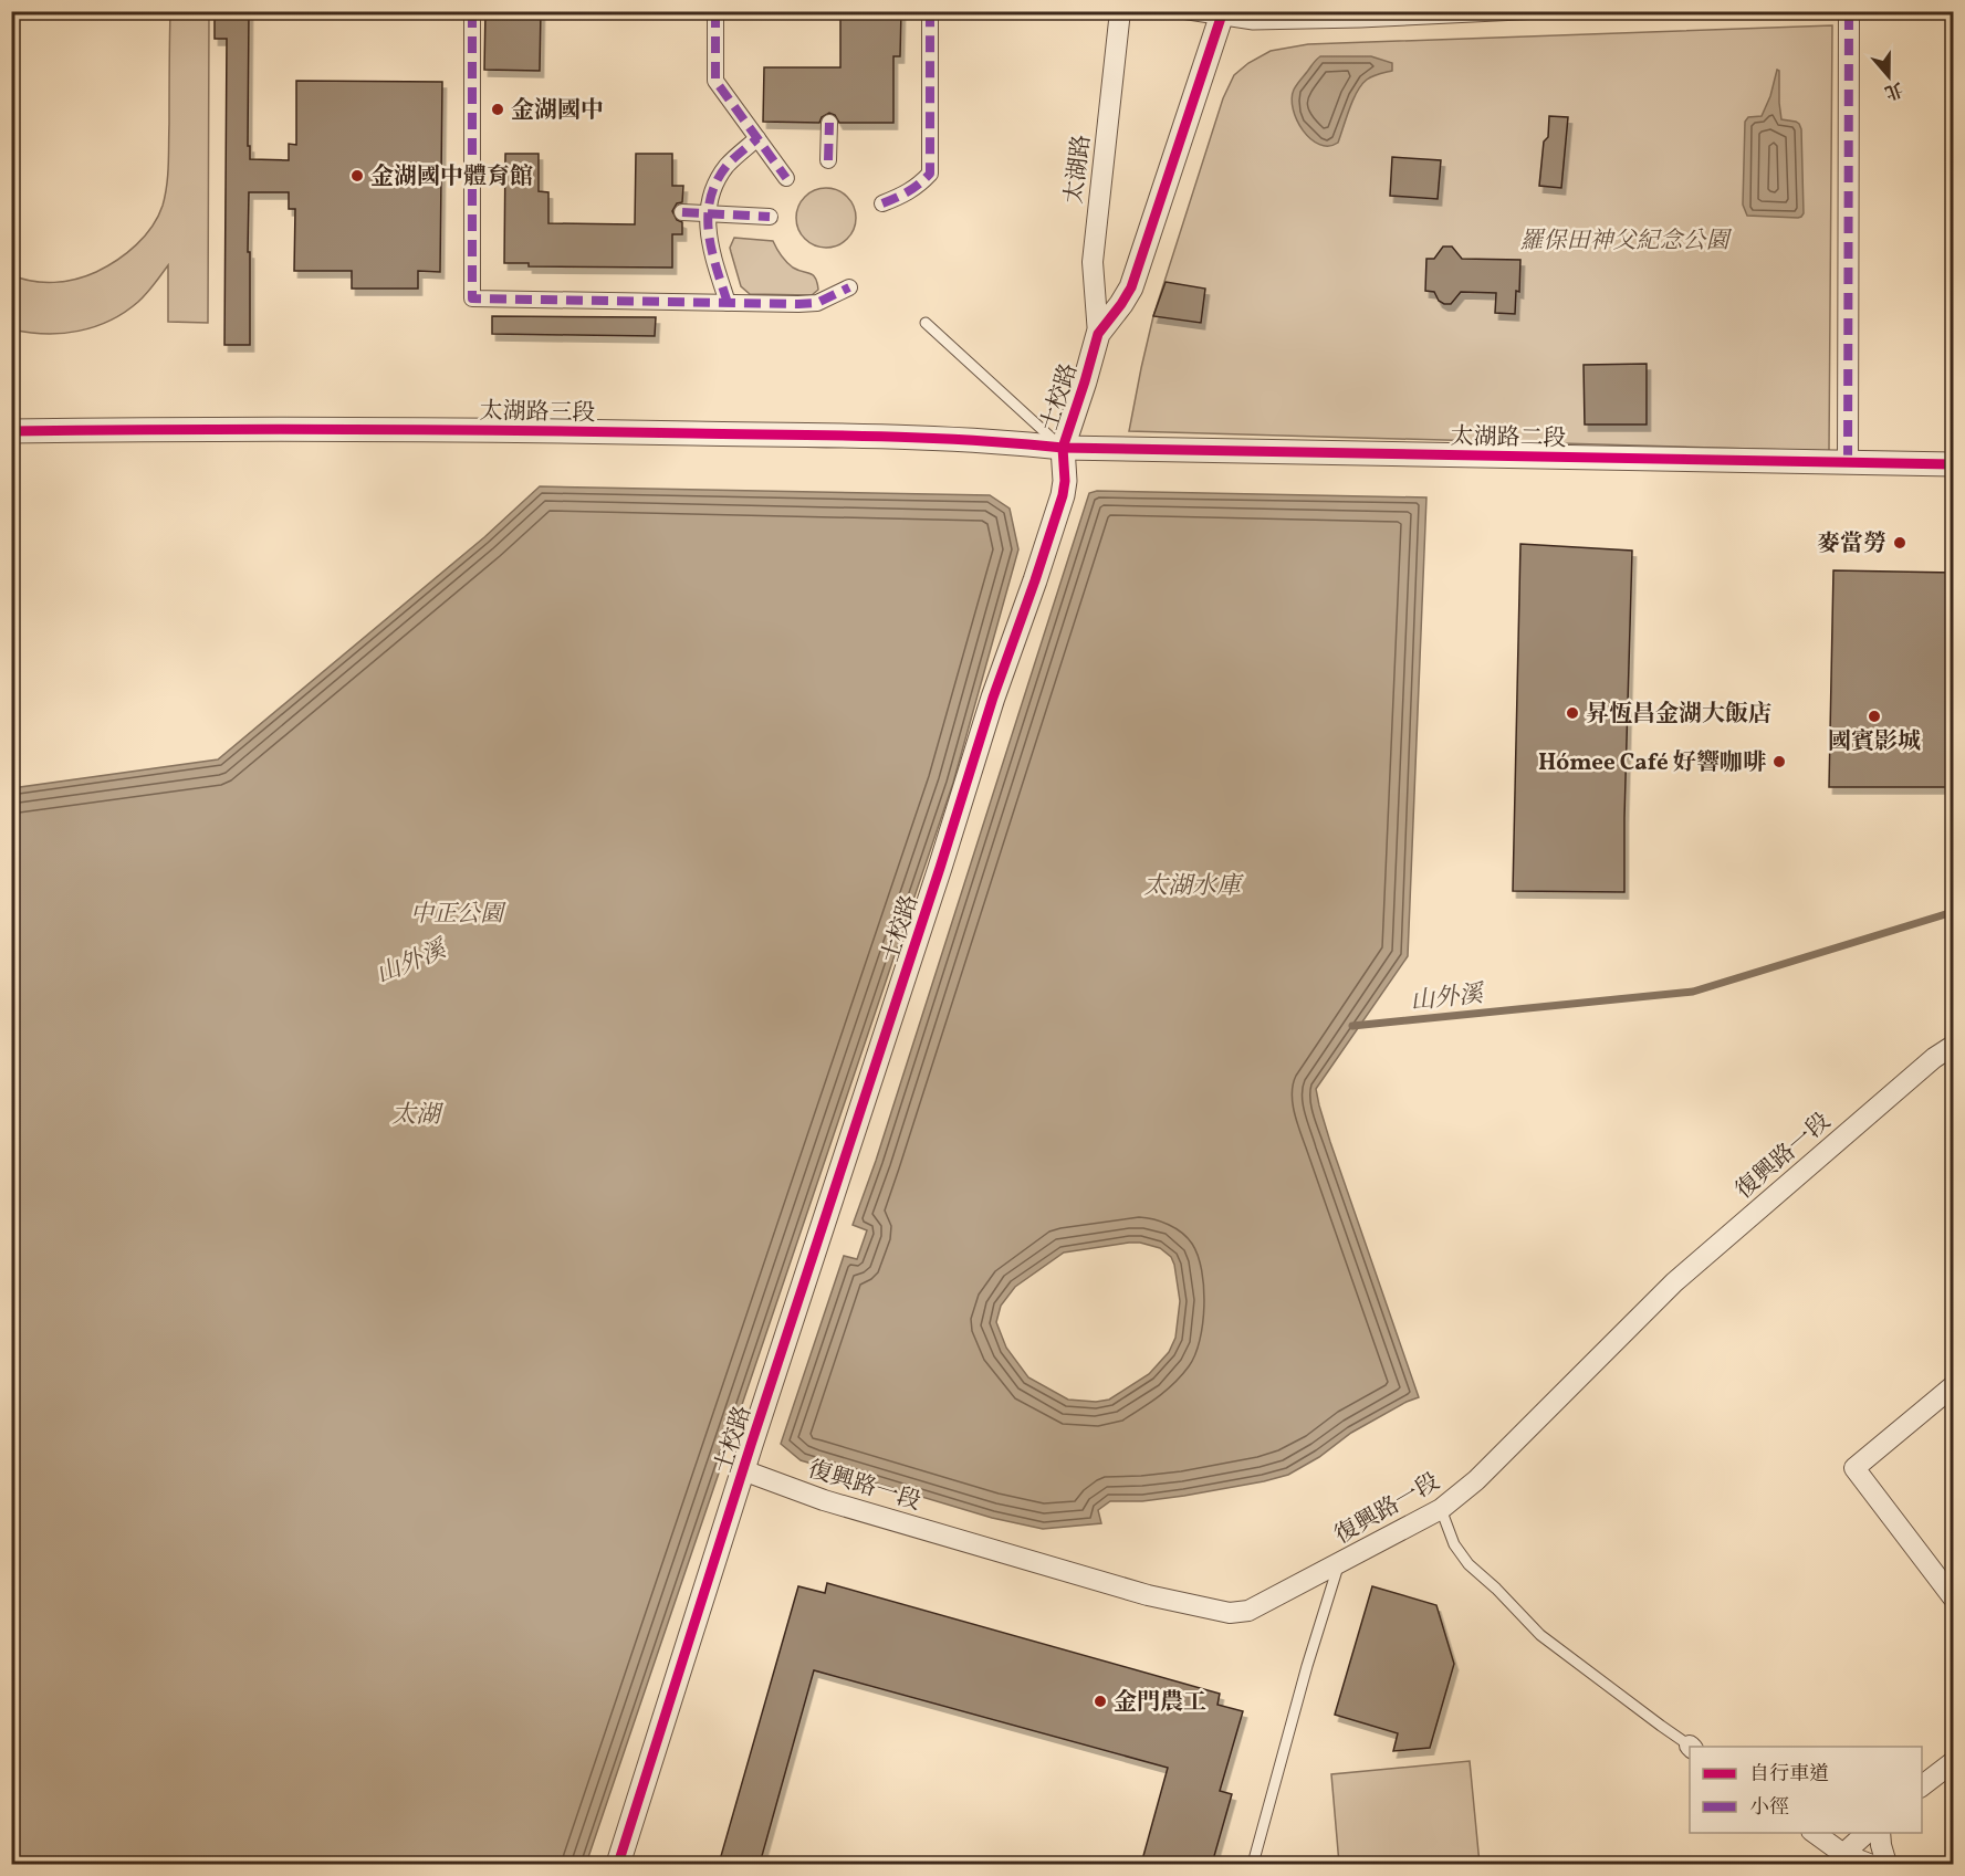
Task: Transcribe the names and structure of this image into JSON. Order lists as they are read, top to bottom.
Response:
{
  "streets": {
    "street": [
      "太湖路",
      "士校路",
      "太湖路三段",
      "太湖路二段",
      "復興路一段"
    ]
  },
  "crossings": [
    ["太湖路", "士校路"],
    ["士校路", "太湖路三段"],
    ["士校路", "太湖路二段"],
    ["士校路", "復興路一段"],
    ["太湖路三段", "太湖路二段"]
  ],
  "water": ["太湖水庫", "山外溪", "太湖"],
  "parks": ["羅保田神父紀念公園", "中正公園"],
  "places": [
    "金湖國中",
    "金湖國中體育館",
    "麥當勞",
    "昇恆昌金湖大飯店",
    "國賓影城",
    "Hómee Café 好響咖啡",
    "金門農工"
  ],
  "legend": ["自行車道", "小徑"],
  "north": "bottom"
}
